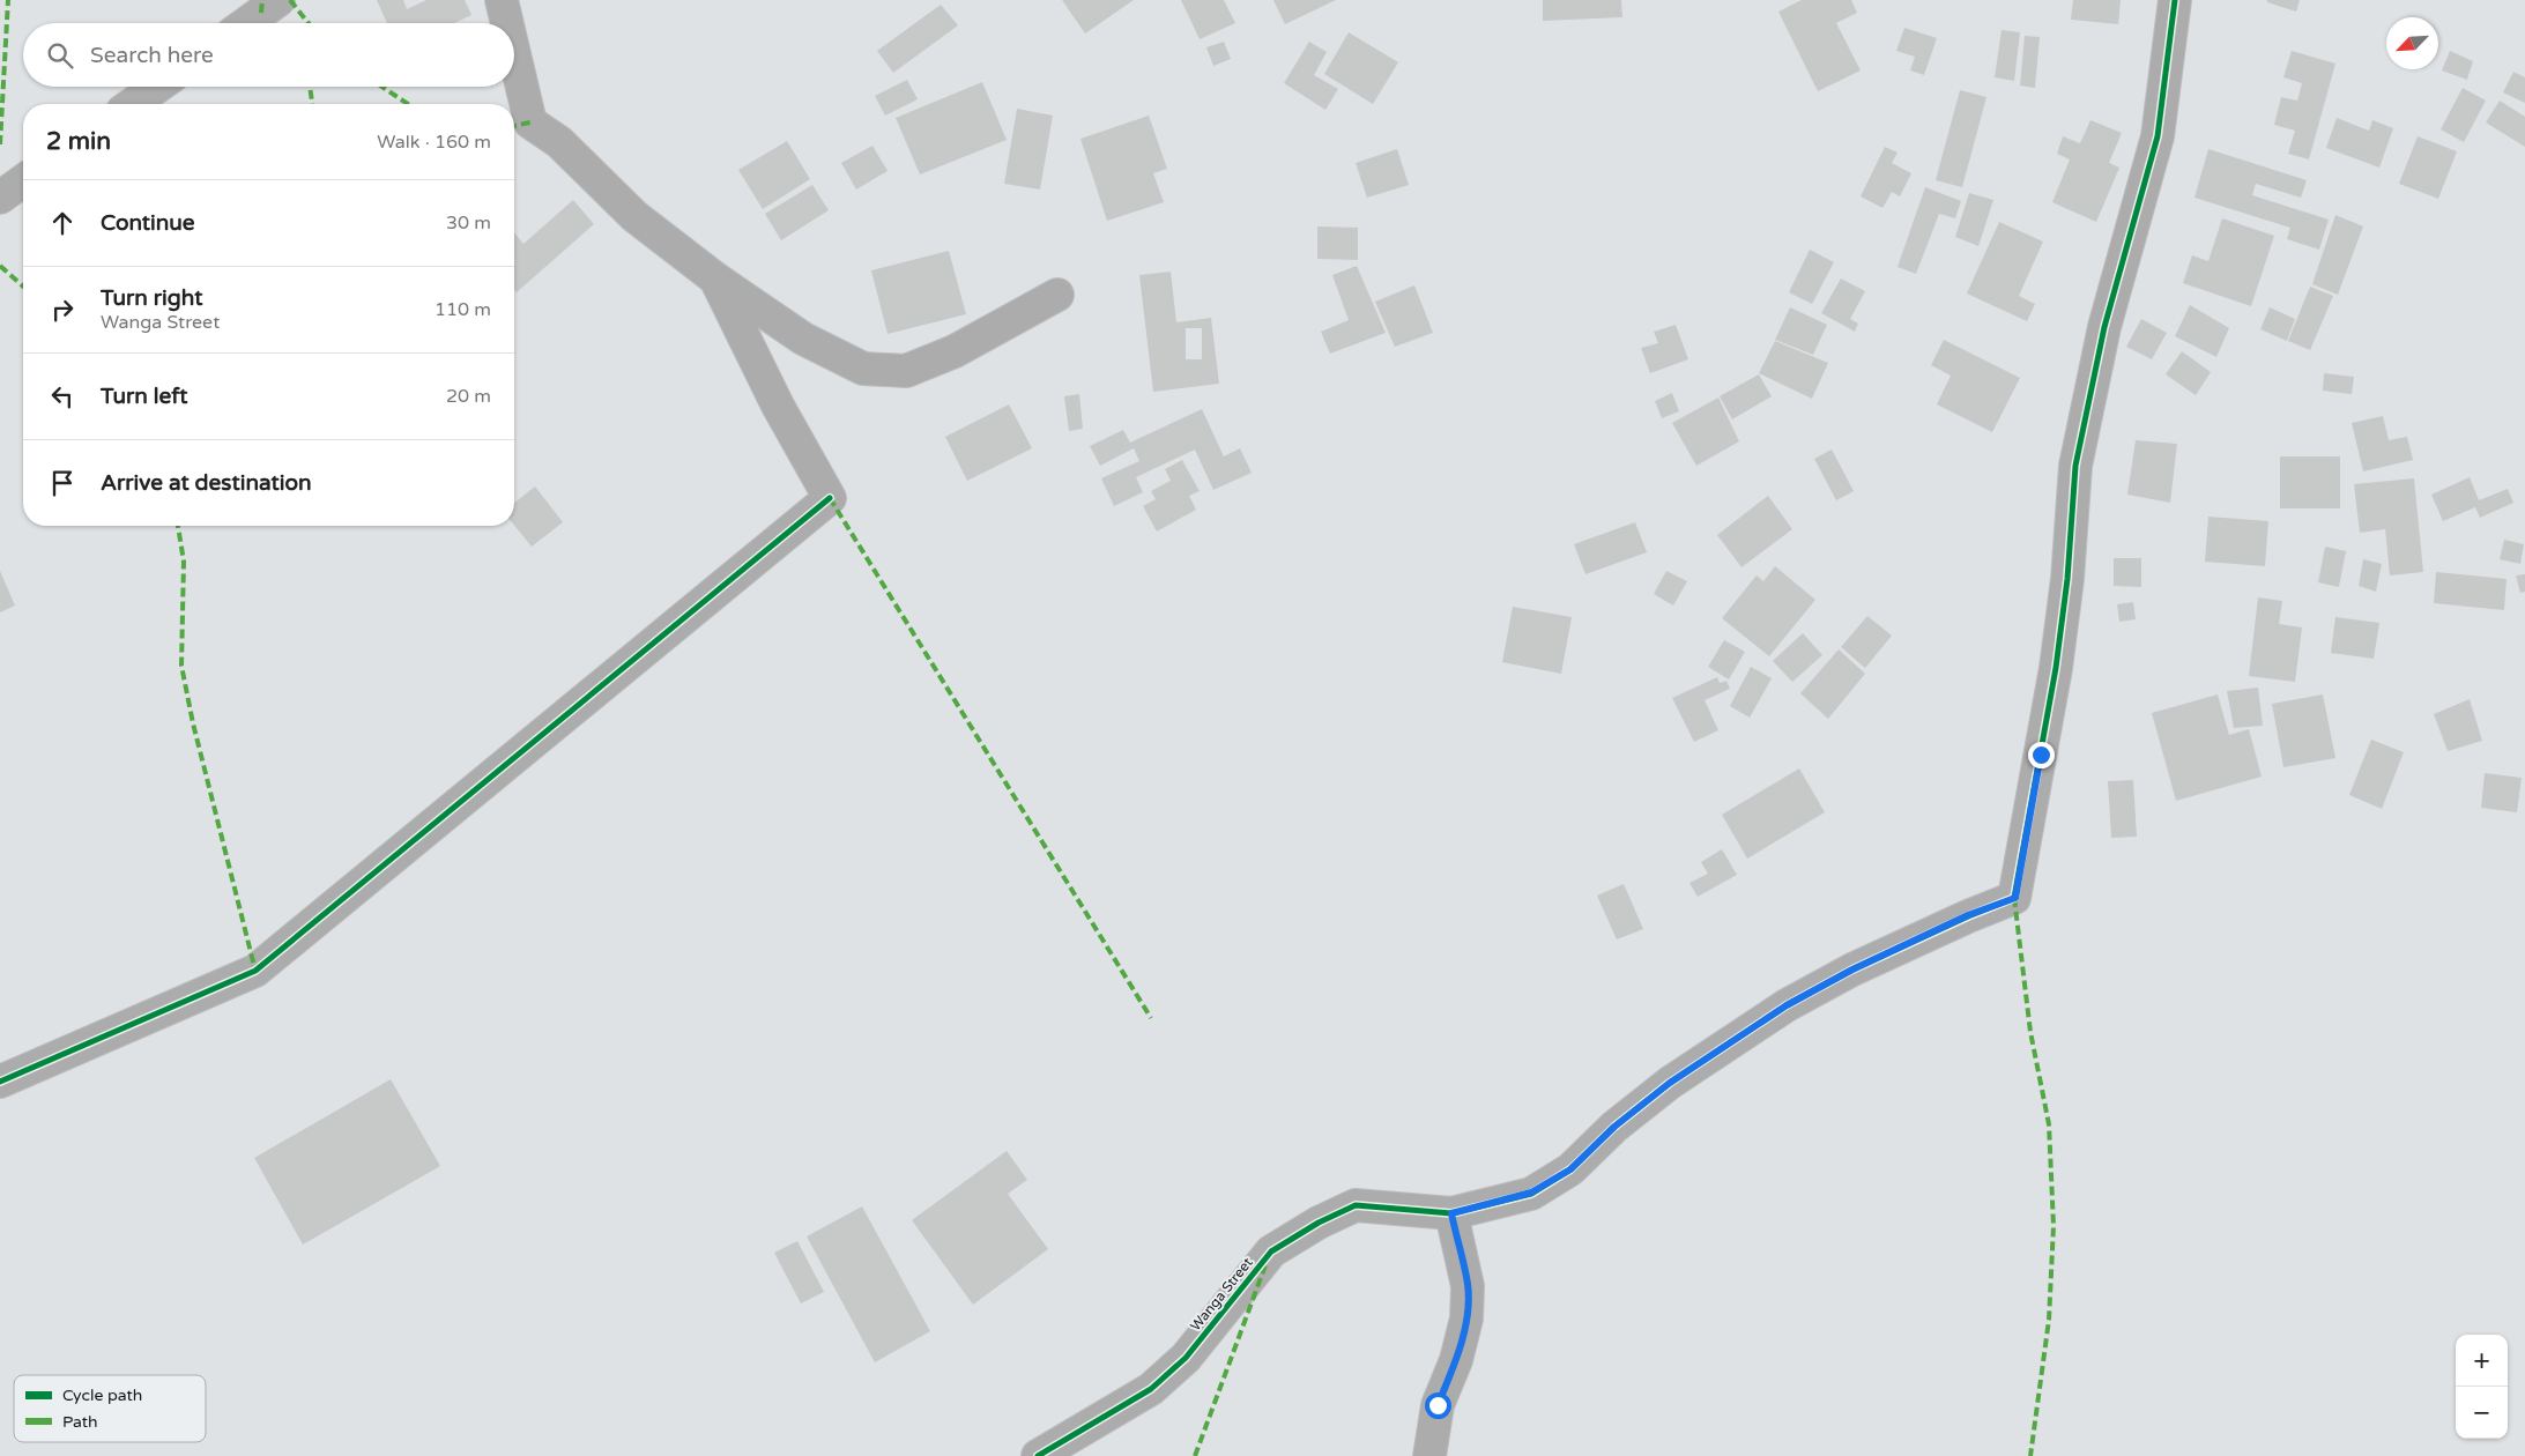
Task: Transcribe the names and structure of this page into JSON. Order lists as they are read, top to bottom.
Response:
{
  "streets": {
    "street": ["Wanga Street"]
  },
  "legend": ["Cycle path", "Path"],
  "north": "bottom left",
  "page": {
    "search": "Search here",
    "heading": ["2 min", "Walk · 160 m"],
    "list": [
      ["Continue", "30 m"],
      ["Turn right", "Wanga Street", "110 m"],
      ["Turn left", "20 m"],
      "Arrive at destination"
    ],
    "map_buttons": ["+", "−"]
  }
}
